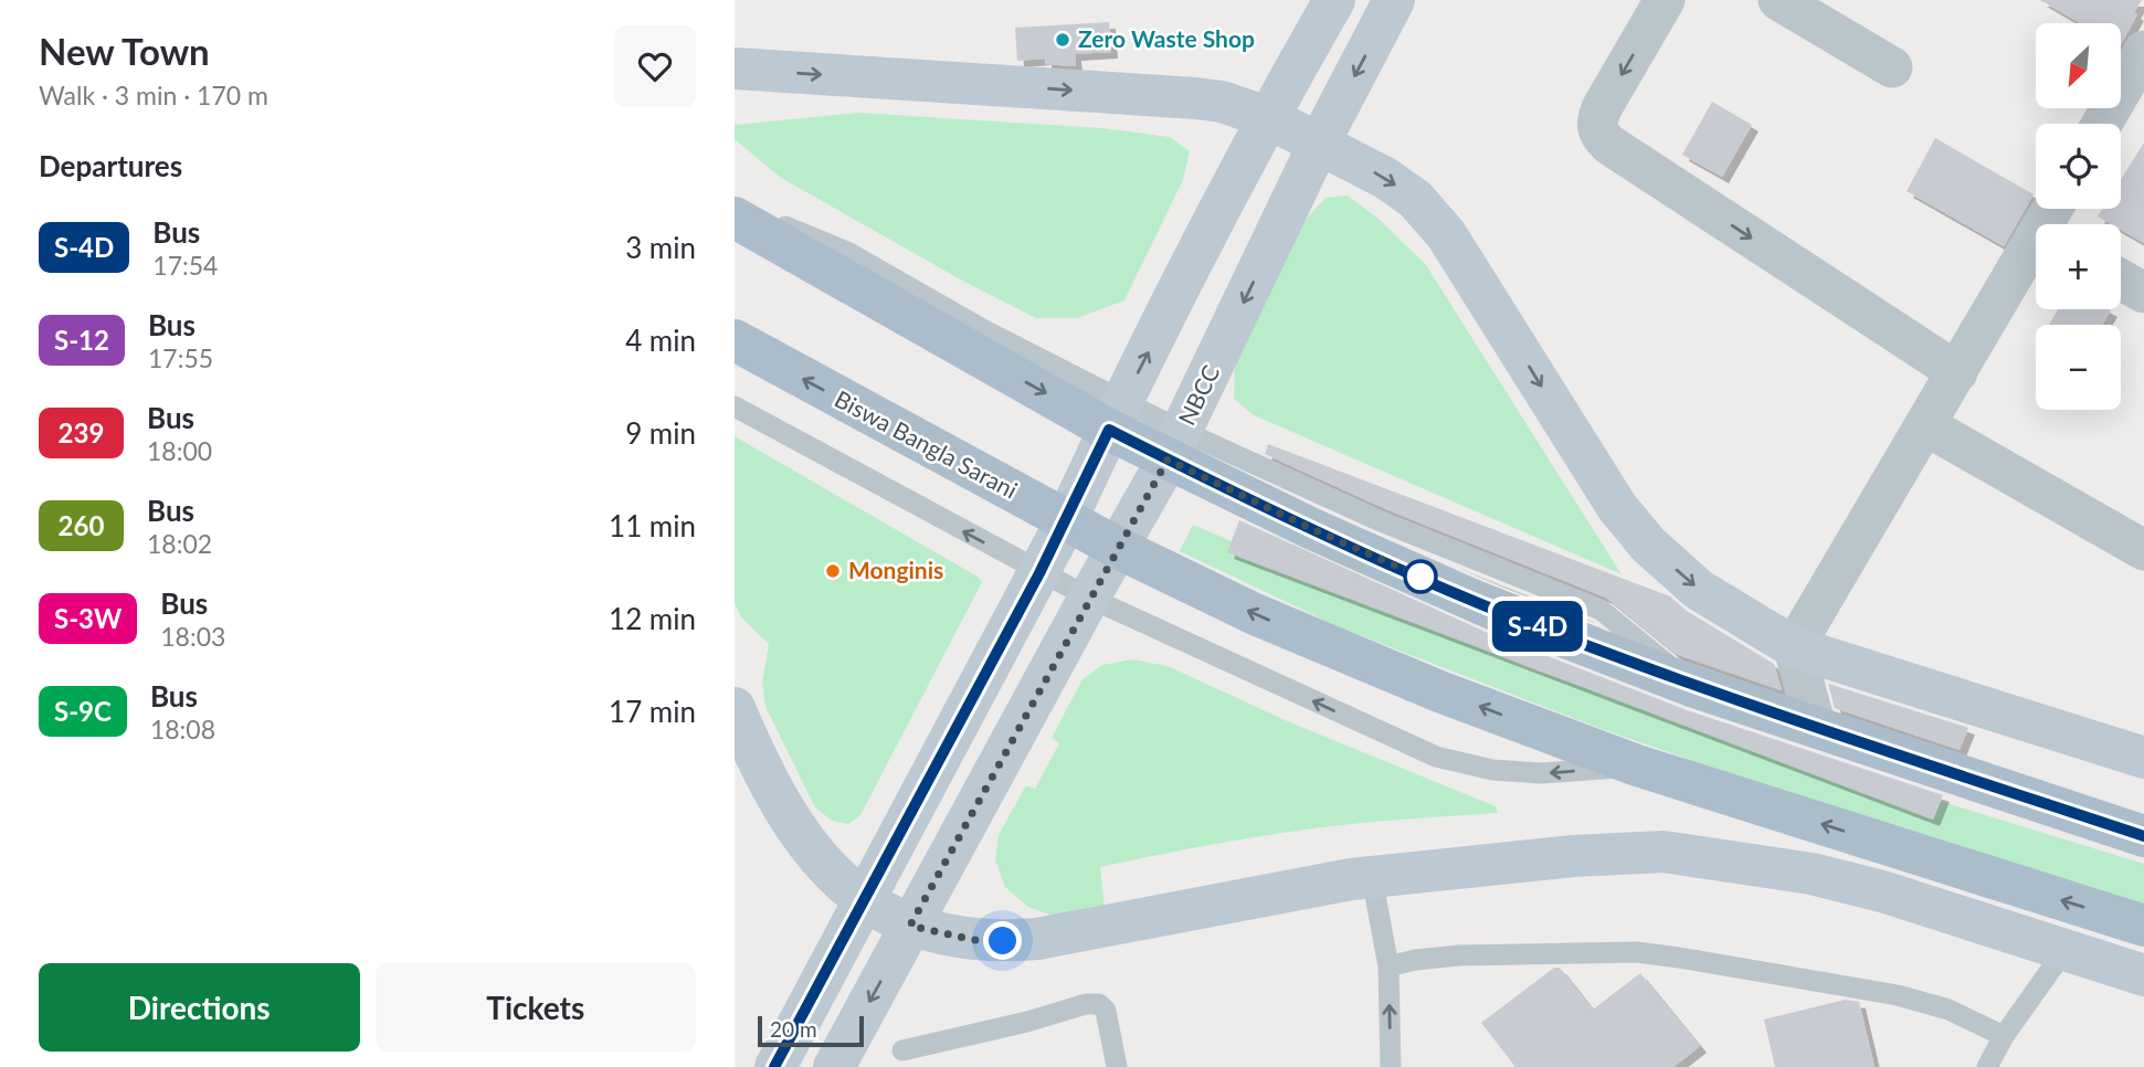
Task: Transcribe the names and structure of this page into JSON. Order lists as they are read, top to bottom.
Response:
{
  "streets": {
    "main road": ["Biswa Bangla Sarani"],
    "street": ["NBCC"]
  },
  "crossings": [
    ["NBCC", "Biswa Bangla Sarani"]
  ],
  "places": ["Zero Waste Shop", "Monginis"],
  "lines": ["bus line S-4D"],
  "scale_bar": "20 m",
  "north": "bottom left",
  "page": {
    "heading": [
      ["New Town", "Walk · 3 min · 170 m"],
      "Departures"
    ],
    "on_map": "S-4D",
    "map_buttons": ["+", "−"],
    "list": [
      {
        "mark": "S-4D",
        "name": "Bus",
        "note": "17:54",
        "value": "3 min"
      },
      {
        "mark": "S-12",
        "name": "Bus",
        "note": "17:55",
        "value": "4 min"
      },
      {
        "mark": "239",
        "name": "Bus",
        "note": "18:00",
        "value": "9 min"
      },
      {
        "mark": "260",
        "name": "Bus",
        "note": "18:02",
        "value": "11 min"
      },
      {
        "mark": "S-3W",
        "name": "Bus",
        "note": "18:03",
        "value": "12 min"
      },
      {
        "mark": "S-9C",
        "name": "Bus",
        "note": "18:08",
        "value": "17 min"
      }
    ],
    "buttons": ["Directions", "Tickets"],
    "scale": "20 m"
  }
}
